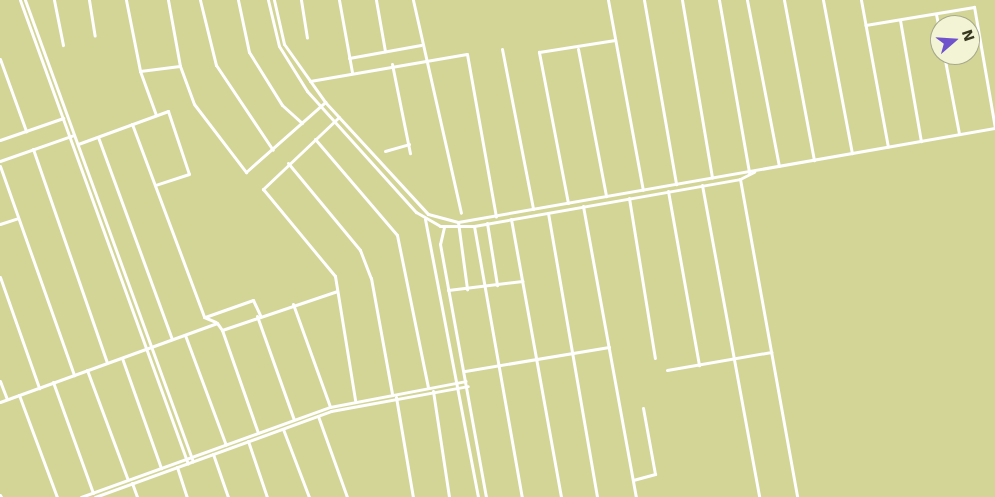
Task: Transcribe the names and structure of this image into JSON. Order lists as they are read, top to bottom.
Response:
{
  "north": "right"
}
